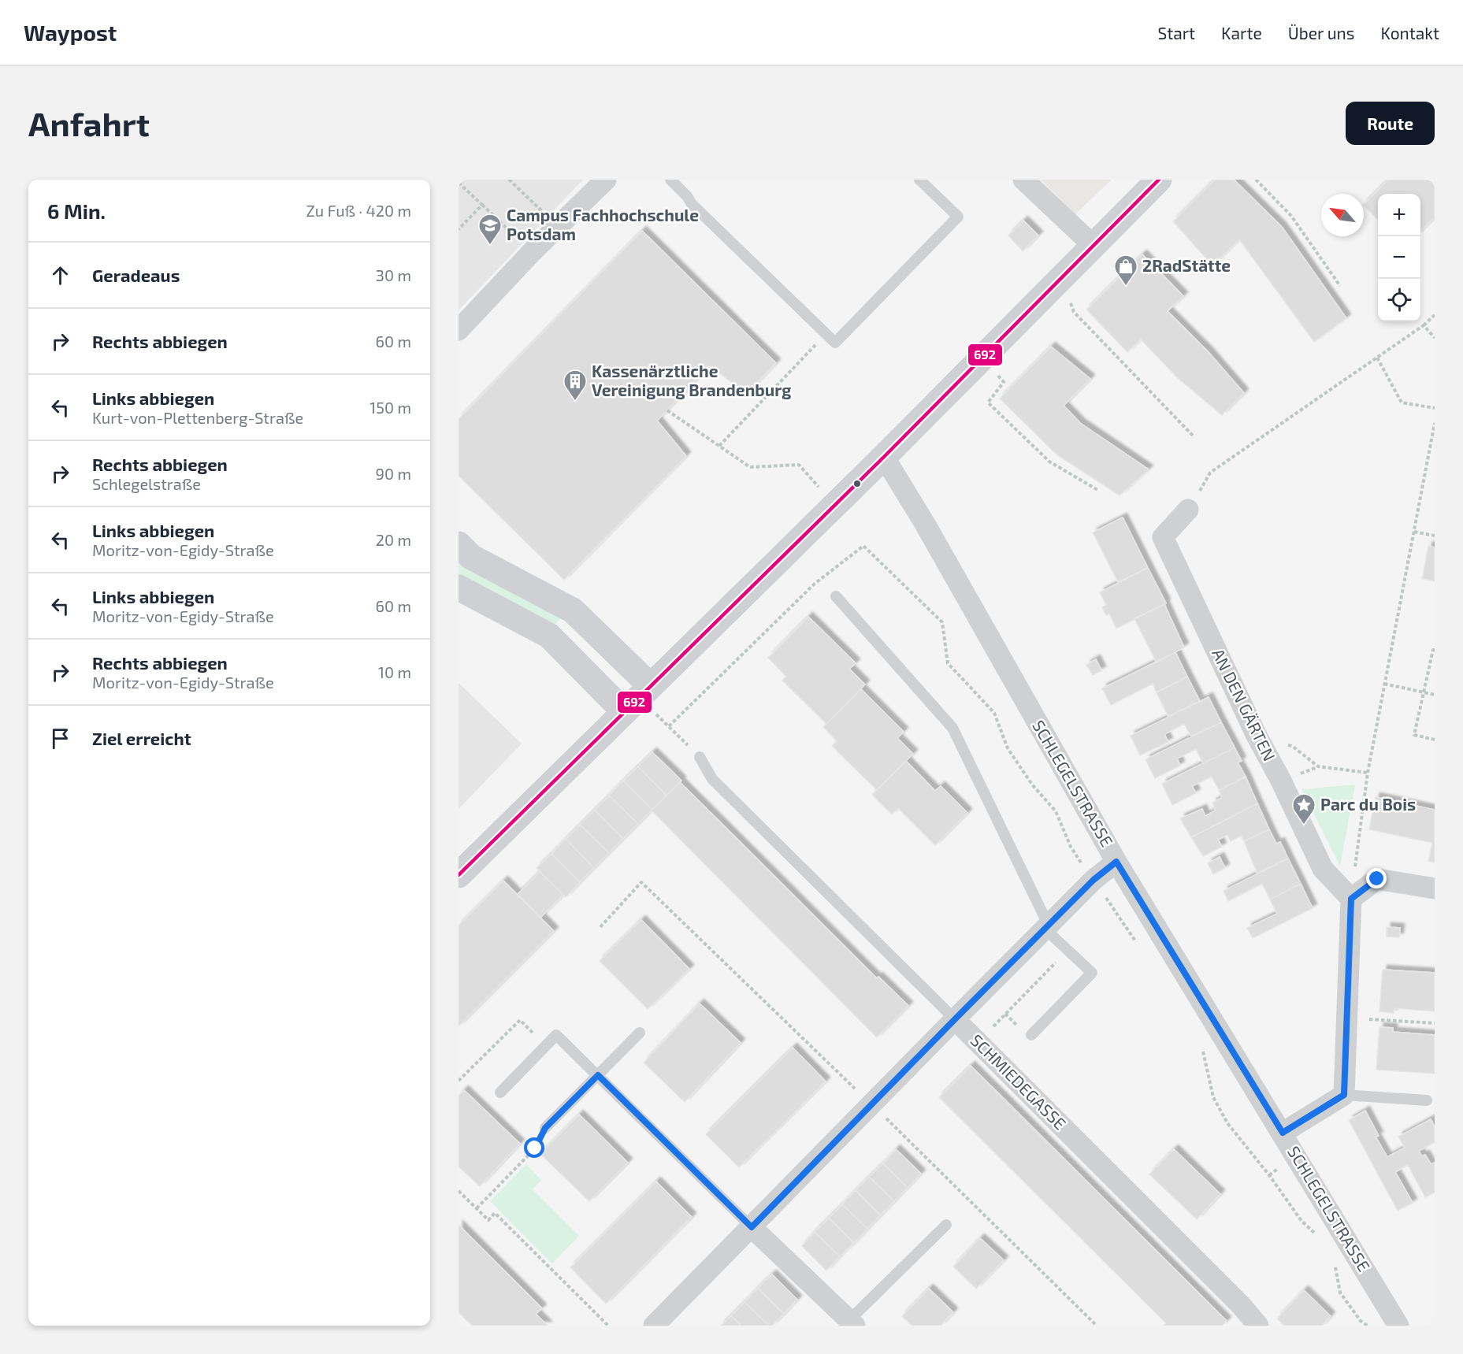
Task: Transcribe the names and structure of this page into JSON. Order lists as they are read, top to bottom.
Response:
{
  "streets": {
    "street": ["AN DEN GÄRTEN", "SCHLEGELSTRASSE", "SCHMIEDEGASSE"]
  },
  "places": {
    "school or university": ["Campus Fachhochschule Potsdam"],
    "shop": ["2RadStätte"],
    "building": ["Kassenärztliche Vereinigung Brandenburg"],
    "place": ["Parc du Bois"]
  },
  "lines": ["transit line 692"],
  "north": "top left",
  "page": {
    "header": "Waypost",
    "nav": [
      "Start",
      "Karte",
      "Über uns",
      "Kontakt"
    ],
    "buttons": "Route",
    "title": "Anfahrt",
    "heading": ["6 Min.", "Zu Fuß · 420 m"],
    "map_buttons": ["+", "−"],
    "list": [
      ["Geradeaus", "30 m"],
      ["Rechts abbiegen", "60 m"],
      ["Links abbiegen", "Kurt-von-Plettenberg-Straße", "150 m"],
      ["Rechts abbiegen", "Schlegelstraße", "90 m"],
      ["Links abbiegen", "Moritz-von-Egidy-Straße", "20 m"],
      ["Links abbiegen", "Moritz-von-Egidy-Straße", "60 m"],
      ["Rechts abbiegen", "Moritz-von-Egidy-Straße", "10 m"],
      "Ziel erreicht"
    ]
  }
}
